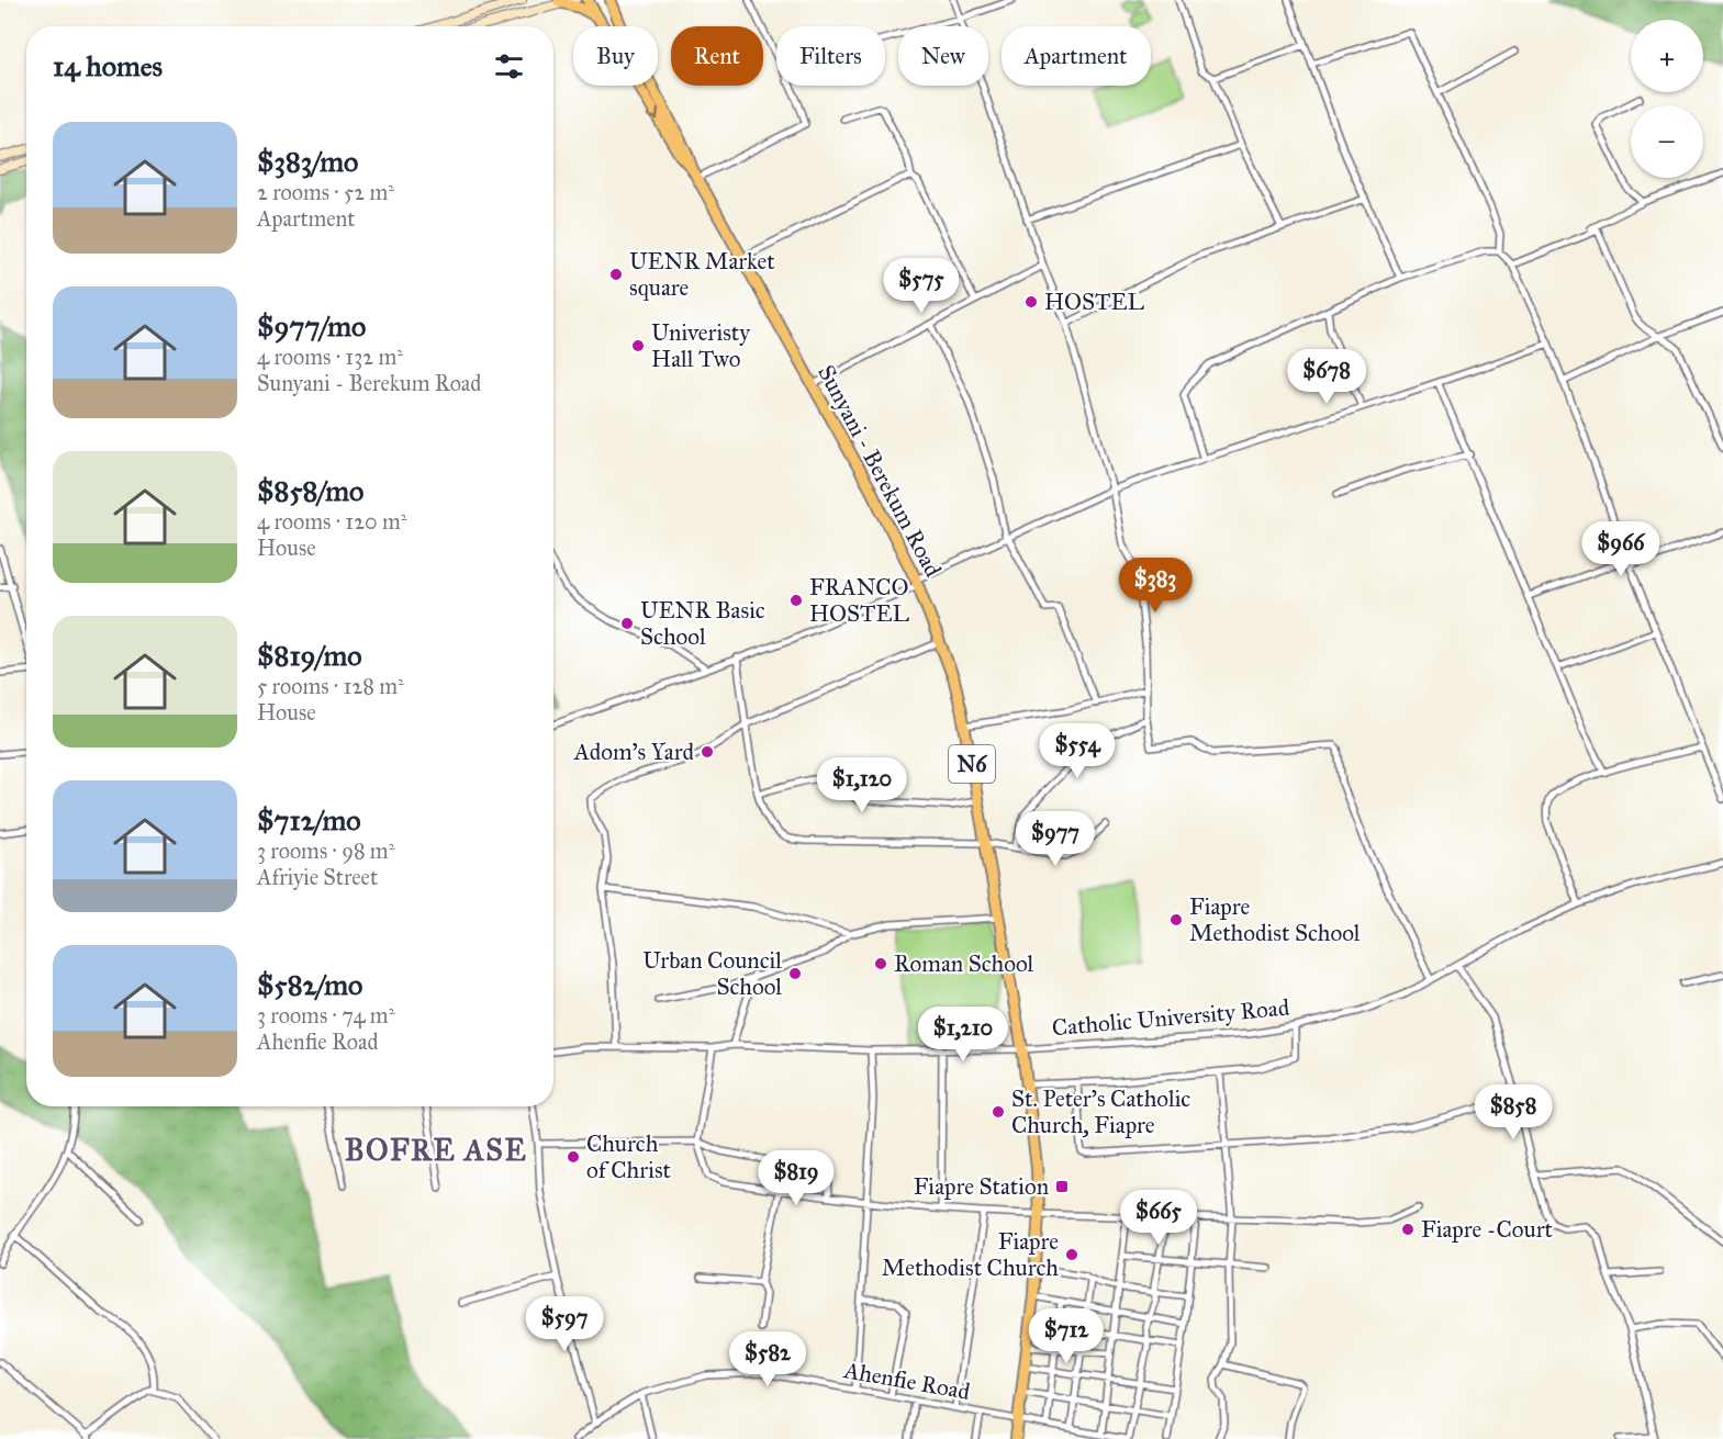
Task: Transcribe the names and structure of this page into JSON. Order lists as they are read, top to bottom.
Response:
{
  "streets": {
    "main road": ["Sunyani - Berekum Road", "N6"],
    "street": ["Catholic University Road", "Ahenfie Road"]
  },
  "crossings": [
    ["Sunyani - Berekum Road", "N6"],
    ["Sunyani - Berekum Road", "Catholic University Road"],
    ["Sunyani - Berekum Road", "Ahenfie Road"]
  ],
  "districts": ["BOFRE ASE"],
  "places": {
    "other": [
      "UENR Market square",
      "HOSTEL",
      "Univeristy Hall Two",
      "FRANCO HOSTEL",
      "UENR Basic School",
      "Adom's Yard",
      "Fiapre Methodist School",
      "Roman School",
      "Urban Council School",
      "St. Peter's Catholic Church, Fiapre",
      "Church of Christ",
      "Fiapre -Court",
      "Fiapre Methodist Church"
    ],
    "transit": ["Fiapre Station"]
  },
  "page": {
    "map_buttons": ["+", "−"],
    "chip": [
      "Buy",
      "Rent",
      "Filters",
      "New",
      "Apartment"
    ],
    "heading": "14 homes",
    "list": [
      {
        "name": "$383/mo",
        "note": "2 rooms · 52 m² · Apartment"
      },
      {
        "name": "$977/mo",
        "note": "4 rooms · 132 m² · Sunyani - Berekum Road"
      },
      {
        "name": "$858/mo",
        "note": "4 rooms · 120 m² · House"
      },
      {
        "name": "$819/mo",
        "note": "5 rooms · 128 m² · House"
      },
      {
        "name": "$712/mo",
        "note": "3 rooms · 98 m² · Afriyie Street"
      },
      {
        "name": "$582/mo",
        "note": "3 rooms · 74 m² · Ahenfie Road"
      }
    ],
    "price": [
      "$575",
      "$678",
      "$966",
      "$383",
      "$554",
      "$1,120",
      "$977",
      "$1,210",
      "$858",
      "$819",
      "$665",
      "$597",
      "$712",
      "$582"
    ]
  }
}
